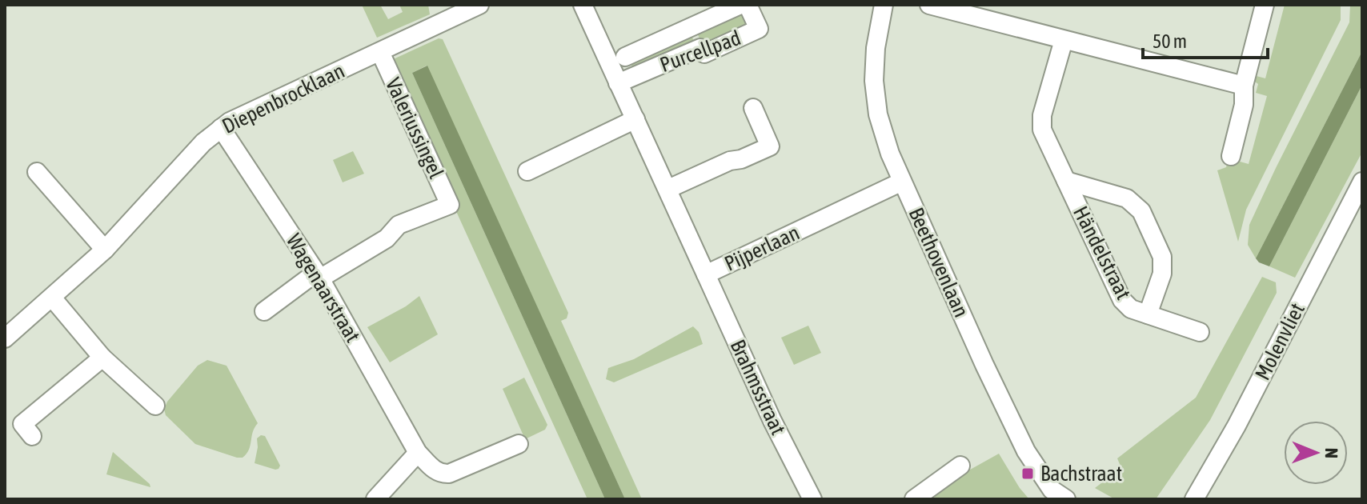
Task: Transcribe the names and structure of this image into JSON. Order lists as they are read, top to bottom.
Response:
{
  "streets": {
    "street": [
      "Purcellpad",
      "Diepenbrocklaan",
      "Valeriussingel",
      "Pijperlaan",
      "Händelstraat",
      "Beethovenlaan",
      "Wagenaarstraat",
      "Molenvliet",
      "Brahmsstraat"
    ]
  },
  "crossings": [
    ["Purcellpad", "Pijperlaan"],
    ["Diepenbrocklaan", "Valeriussingel"],
    ["Diepenbrocklaan", "Wagenaarstraat"],
    ["Valeriussingel", "Wagenaarstraat"],
    ["Pijperlaan", "Beethovenlaan"],
    ["Pijperlaan", "Brahmsstraat"]
  ],
  "places": {
    "transit": ["Bachstraat"]
  },
  "scale_bar": "50 m",
  "north": "right"
}
